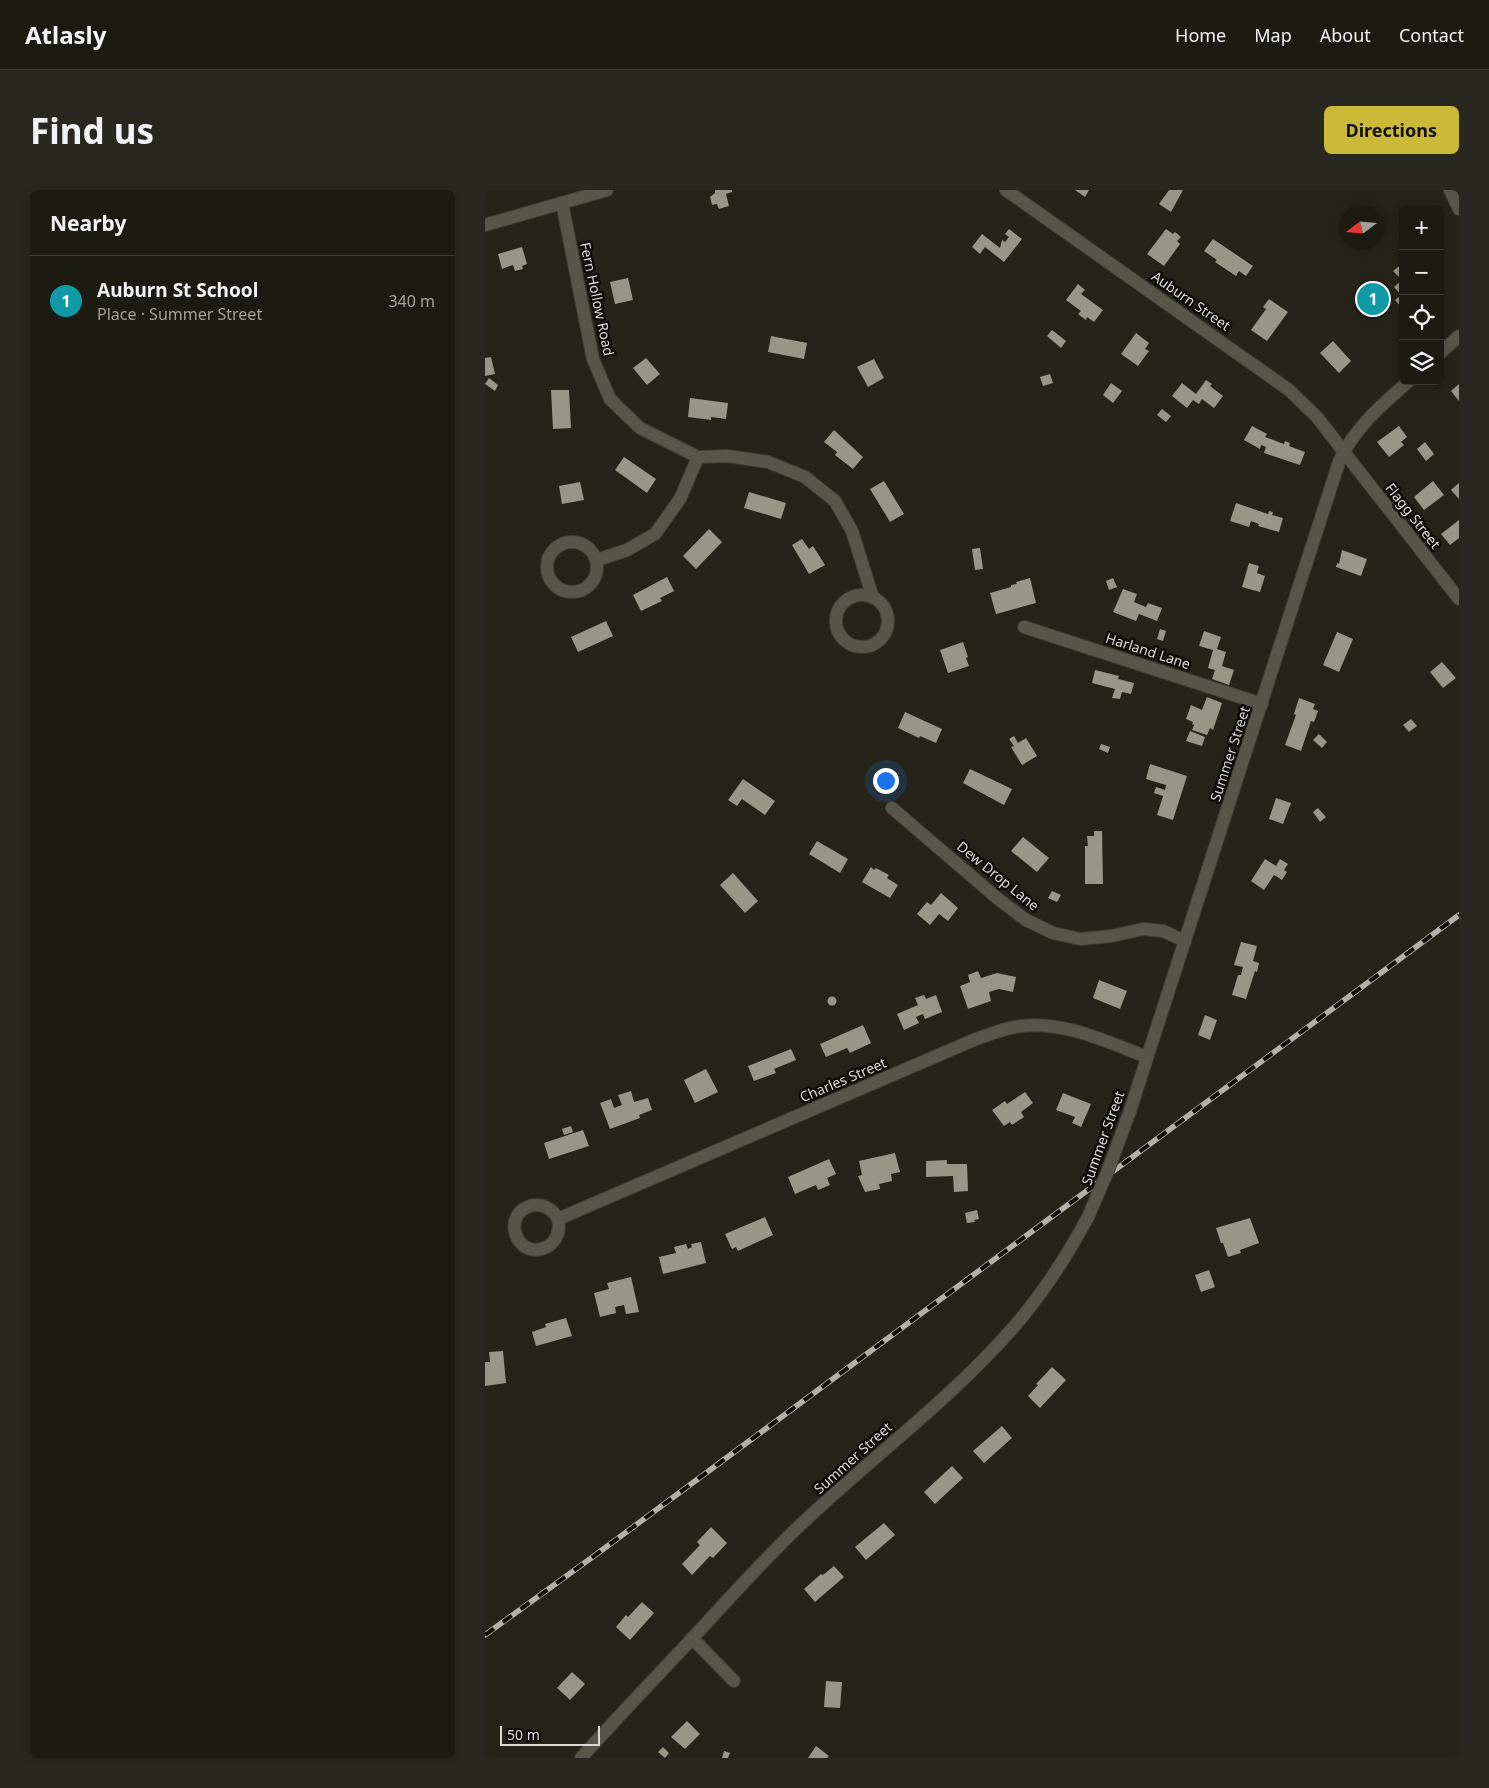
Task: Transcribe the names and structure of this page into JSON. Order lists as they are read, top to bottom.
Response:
{
  "streets": {
    "street": [
      "Fern Hollow Road",
      "Auburn Street",
      "Flagg Street",
      "Harland Lane",
      "Summer Street",
      "Dew Drop Lane",
      "Charles Street"
    ]
  },
  "crossings": [
    ["Auburn Street", "Flagg Street"],
    ["Auburn Street", "Summer Street"],
    ["Flagg Street", "Summer Street"],
    ["Harland Lane", "Summer Street"],
    ["Summer Street", "Dew Drop Lane"],
    ["Summer Street", "Charles Street"]
  ],
  "scale_bar": "50 m",
  "north": "left",
  "page": {
    "header": "Atlasly",
    "nav": [
      "Home",
      "Map",
      "About",
      "Contact"
    ],
    "buttons": "Directions",
    "title": "Find us",
    "heading": "Nearby",
    "map_buttons": ["+", "−"],
    "list": [
      {
        "mark": "1",
        "name": "Auburn St School",
        "note": "Place · Summer Street",
        "value": "340 m"
      }
    ],
    "pins": "1",
    "scale": "50 m"
  }
}
